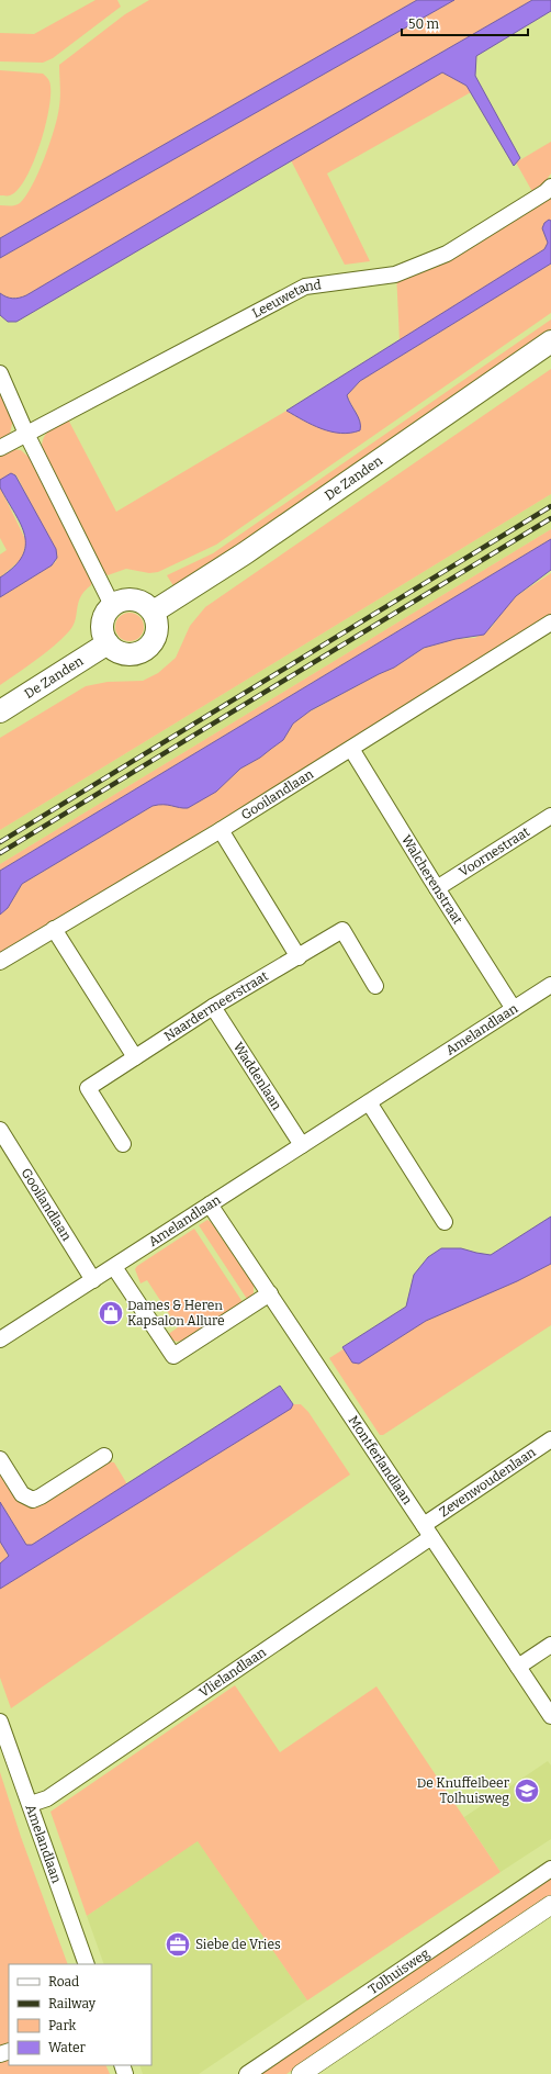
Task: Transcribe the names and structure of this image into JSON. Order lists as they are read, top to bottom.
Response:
{
  "streets": {
    "main road": ["De Zanden"],
    "street": [
      "Leeuwetand",
      "Gooilandlaan",
      "Voornestraat",
      "Walcherenstraat",
      "Naardermeerstraat",
      "Amelandlaan",
      "Waddenlaan",
      "Montferlandlaan",
      "Zevenwoudenlaan",
      "Vlielandlaan",
      "Tolhuisweg"
    ]
  },
  "crossings": [
    ["Gooilandlaan", "Walcherenstraat"],
    ["Gooilandlaan", "Amelandlaan"],
    ["Voornestraat", "Walcherenstraat"],
    ["Walcherenstraat", "Amelandlaan"],
    ["Naardermeerstraat", "Waddenlaan"],
    ["Amelandlaan", "Waddenlaan"],
    ["Amelandlaan", "Montferlandlaan"],
    ["Amelandlaan", "Vlielandlaan"],
    ["Montferlandlaan", "Zevenwoudenlaan"],
    ["Montferlandlaan", "Vlielandlaan"],
    ["Zevenwoudenlaan", "Vlielandlaan"]
  ],
  "places": {
    "shop": ["Dames & Heren Kapsalon Allure"],
    "school or university": ["De Knuffelbeer Tolhuisweg"],
    "office": ["Siebe de Vries"]
  },
  "legend": [
    "Road",
    "Railway",
    "Park",
    "Water"
  ],
  "scale_bar": "50 m"
}
